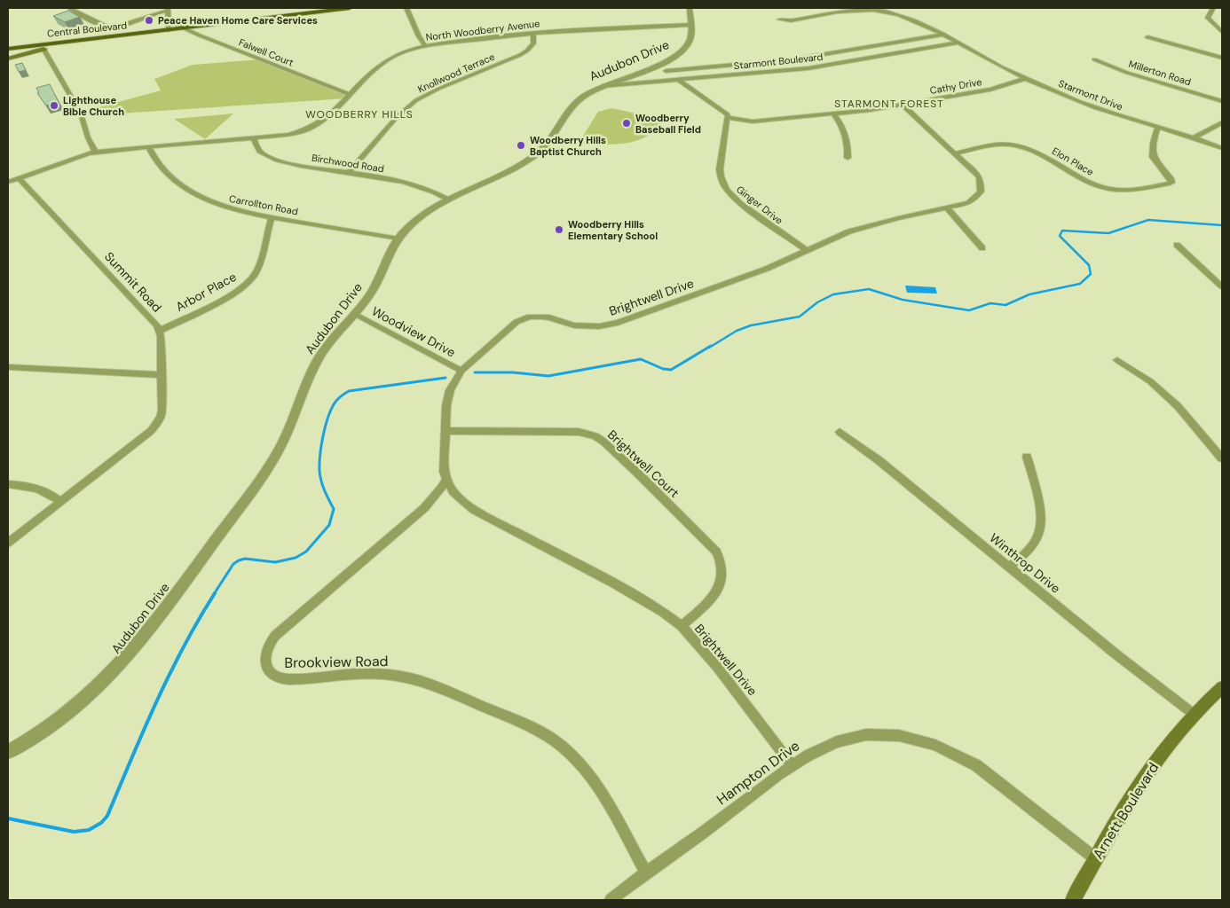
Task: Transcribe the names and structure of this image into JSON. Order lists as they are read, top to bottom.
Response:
{
  "streets": {
    "main road": ["Central Boulevard", "Arnett Boulevard"],
    "street": [
      "North Woodberry Avenue",
      "Falwell Court",
      "Audubon Drive",
      "Starmont Boulevard",
      "Knollwood Terrace",
      "Millerton Road",
      "Cathy Drive",
      "Starmont Drive",
      "Elon Place",
      "Birchwood Road",
      "Carrollton Road",
      "Ginger Drive",
      "Summit Road",
      "Arbor Place",
      "Brightwell Drive",
      "Woodview Drive",
      "Brightwell Court",
      "Winthrop Drive",
      "Brookview Road",
      "Hampton Drive"
    ]
  },
  "crossings": [
    ["North Woodberry Avenue", "Falwell Court"],
    ["North Woodberry Avenue", "Audubon Drive"],
    ["North Woodberry Avenue", "Knollwood Terrace"],
    ["North Woodberry Avenue", "Birchwood Road"],
    ["North Woodberry Avenue", "Carrollton Road"],
    ["North Woodberry Avenue", "Summit Road"],
    ["Audubon Drive", "Starmont Boulevard"],
    ["Audubon Drive", "Birchwood Road"],
    ["Audubon Drive", "Carrollton Road"],
    ["Audubon Drive", "Woodview Drive"],
    ["Starmont Boulevard", "Starmont Drive"],
    ["Knollwood Terrace", "Birchwood Road"],
    ["Cathy Drive", "Starmont Drive"],
    ["Cathy Drive", "Ginger Drive"],
    ["Cathy Drive", "Brightwell Drive"],
    ["Starmont Drive", "Elon Place"],
    ["Elon Place", "Brightwell Drive"],
    ["Carrollton Road", "Arbor Place"],
    ["Ginger Drive", "Brightwell Drive"],
    ["Summit Road", "Arbor Place"],
    ["Brightwell Drive", "Woodview Drive"],
    ["Brightwell Drive", "Brightwell Court"],
    ["Brightwell Drive", "Brookview Road"],
    ["Brightwell Drive", "Hampton Drive"],
    ["Winthrop Drive", "Arnett Boulevard"],
    ["Brookview Road", "Hampton Drive"],
    ["Hampton Drive", "Arnett Boulevard"]
  ],
  "districts": ["STARMONT FOREST", "WOODBERRY HILLS"],
  "places": [
    "Peace Haven Home Care Services",
    "Lighthouse Bible Church",
    "Woodberry Baseball Field",
    "Woodberry Hills Baptist Church",
    "Woodberry Hills Elementary School"
  ]
}
